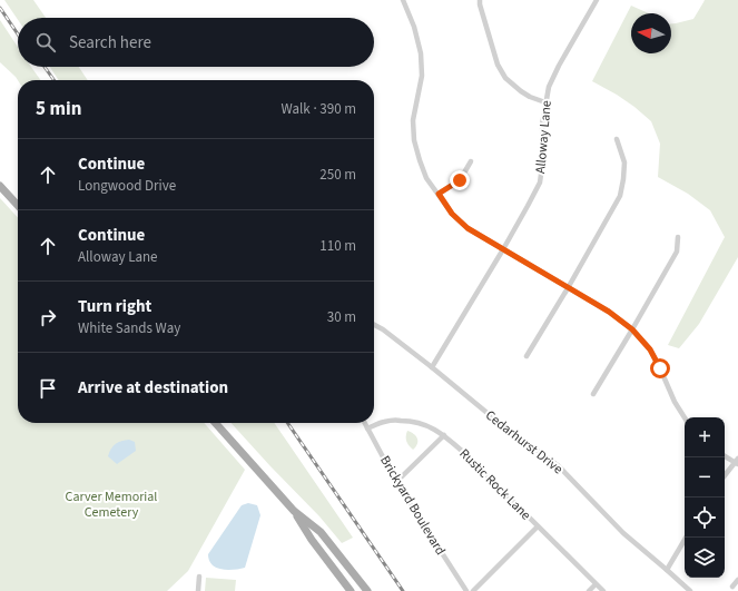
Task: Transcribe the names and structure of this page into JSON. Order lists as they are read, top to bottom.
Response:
{
  "streets": {
    "street": [
      "Alloway Lane",
      "Cedarhurst Drive",
      "Rustic Rock Lane",
      "Brickyard Boulevard"
    ]
  },
  "crossings": [
    ["Alloway Lane", "Cedarhurst Drive"],
    ["Rustic Rock Lane", "Brickyard Boulevard"]
  ],
  "parks": ["Carver Memorial Cemetery"],
  "north": "left",
  "page": {
    "search": "Search here",
    "heading": ["5 min", "Walk · 390 m"],
    "list": [
      ["Continue", "Longwood Drive", "250 m"],
      ["Continue", "Alloway Lane", "110 m"],
      ["Turn right", "White Sands Way", "30 m"],
      "Arrive at destination"
    ],
    "map_buttons": ["+", "−"]
  }
}
